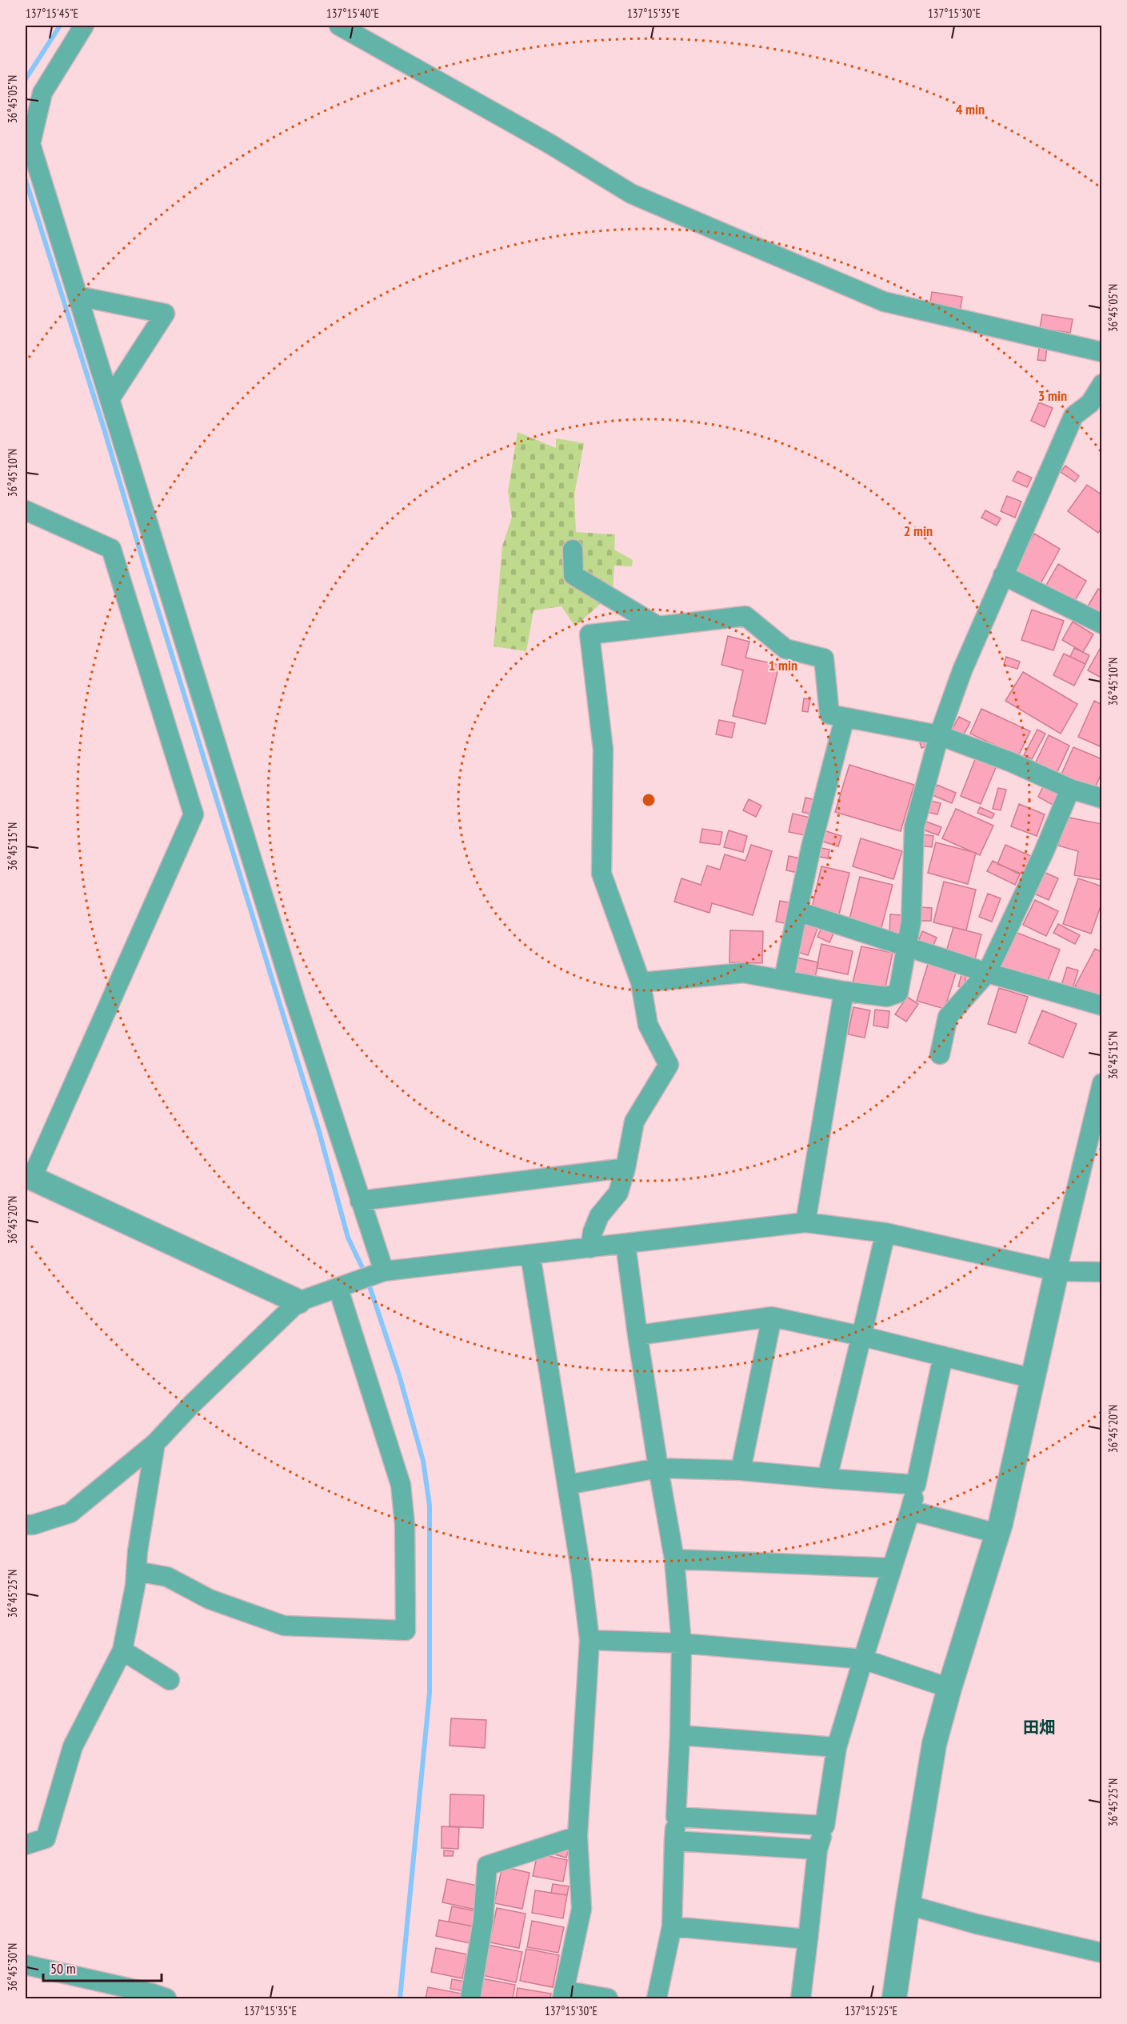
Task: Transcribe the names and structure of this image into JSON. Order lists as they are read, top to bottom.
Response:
{
  "districts": ["田畑"],
  "scale_bar": "50 m",
  "coordinates": [
    "137°15'45\"E",
    "137°15'40\"E",
    "137°15'35\"E",
    "137°15'30\"E",
    "36°45'05\"N",
    "36°45'10\"N",
    "36°45'15\"N",
    "36°45'20\"N",
    "36°45'25\"N",
    "36°45'30\"N",
    "137°15'25\"E"
  ],
  "rings": [
    "4 min",
    "3 min",
    "2 min",
    "1 min"
  ]
}
